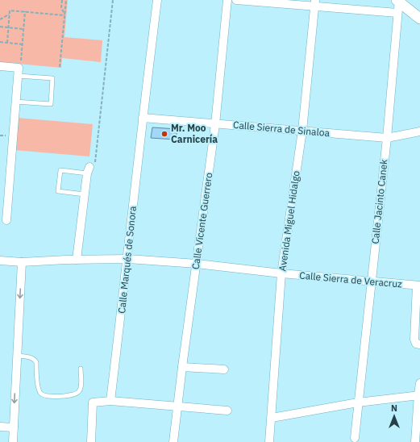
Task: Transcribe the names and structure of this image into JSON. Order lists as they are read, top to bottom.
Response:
{
  "streets": {
    "street": [
      "Calle Sierra de Sinaloa",
      "Calle Jacinto Canek",
      "Calle Vicente Guerrero",
      "Avenida Miguel Hidalgo",
      "Calle Marqués de Sonora",
      "Calle Sierra de Veracruz"
    ]
  },
  "crossings": [
    ["Calle Sierra de Sinaloa", "Calle Jacinto Canek"],
    ["Calle Sierra de Sinaloa", "Calle Vicente Guerrero"],
    ["Calle Sierra de Sinaloa", "Avenida Miguel Hidalgo"],
    ["Calle Sierra de Sinaloa", "Calle Marqués de Sonora"],
    ["Calle Jacinto Canek", "Calle Sierra de Veracruz"],
    ["Calle Vicente Guerrero", "Calle Sierra de Veracruz"],
    ["Avenida Miguel Hidalgo", "Calle Sierra de Veracruz"],
    ["Calle Marqués de Sonora", "Calle Sierra de Veracruz"]
  ],
  "places": ["Mr. Moo Carnicería"],
  "north": "top"
}
